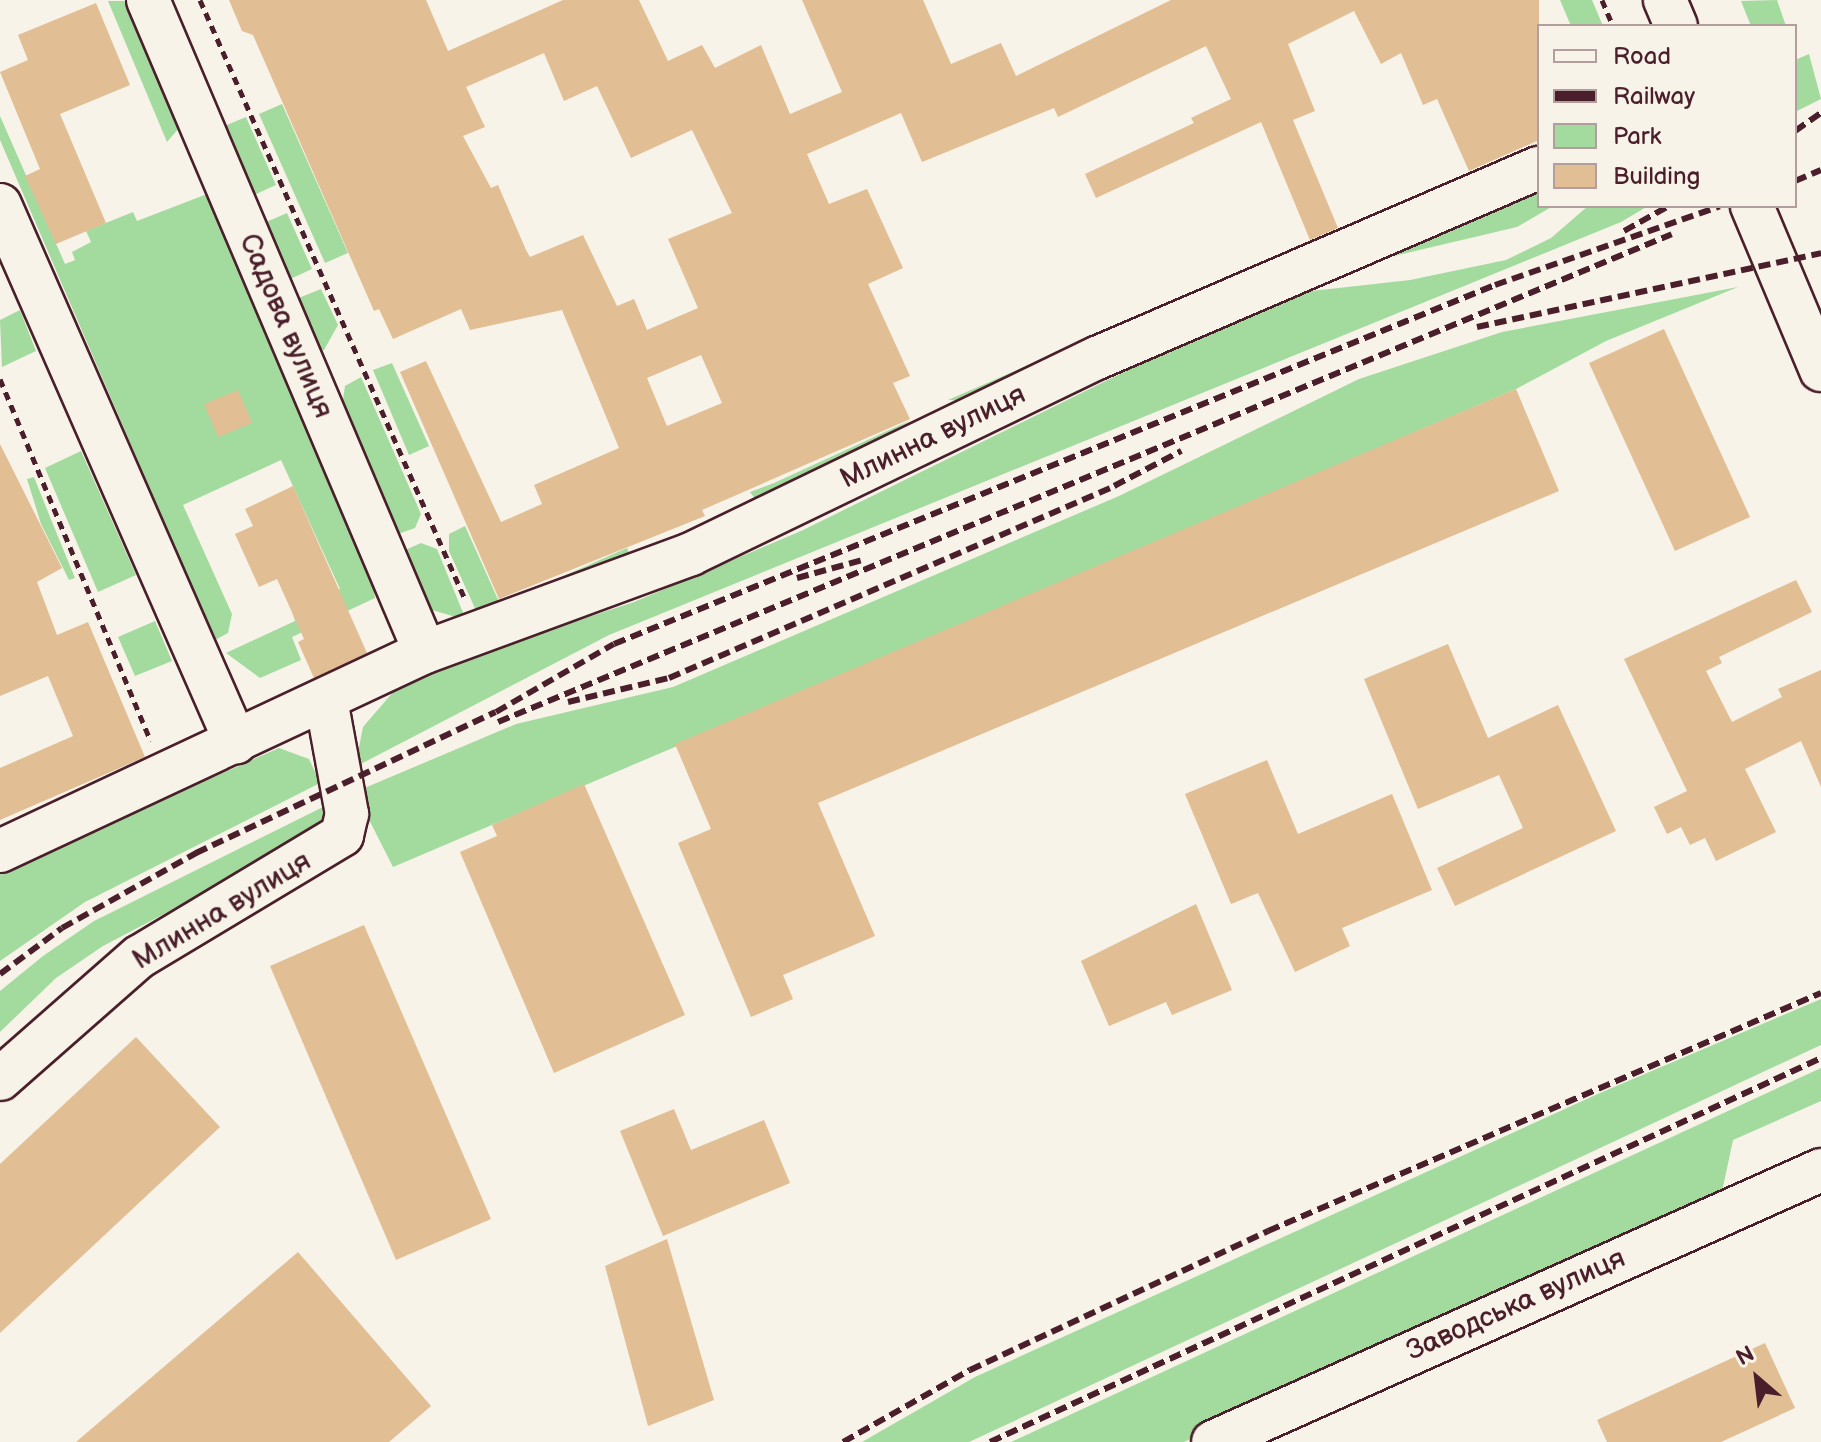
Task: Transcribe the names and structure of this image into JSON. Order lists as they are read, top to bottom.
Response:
{
  "streets": {
    "street": ["Садова вулиця", "Млинна вулиця", "Заводська вулиця"]
  },
  "crossings": [
    ["Садова вулиця", "Млинна вулиця"]
  ],
  "legend": [
    "Road",
    "Railway",
    "Park",
    "Building"
  ],
  "north": "top left"
}
